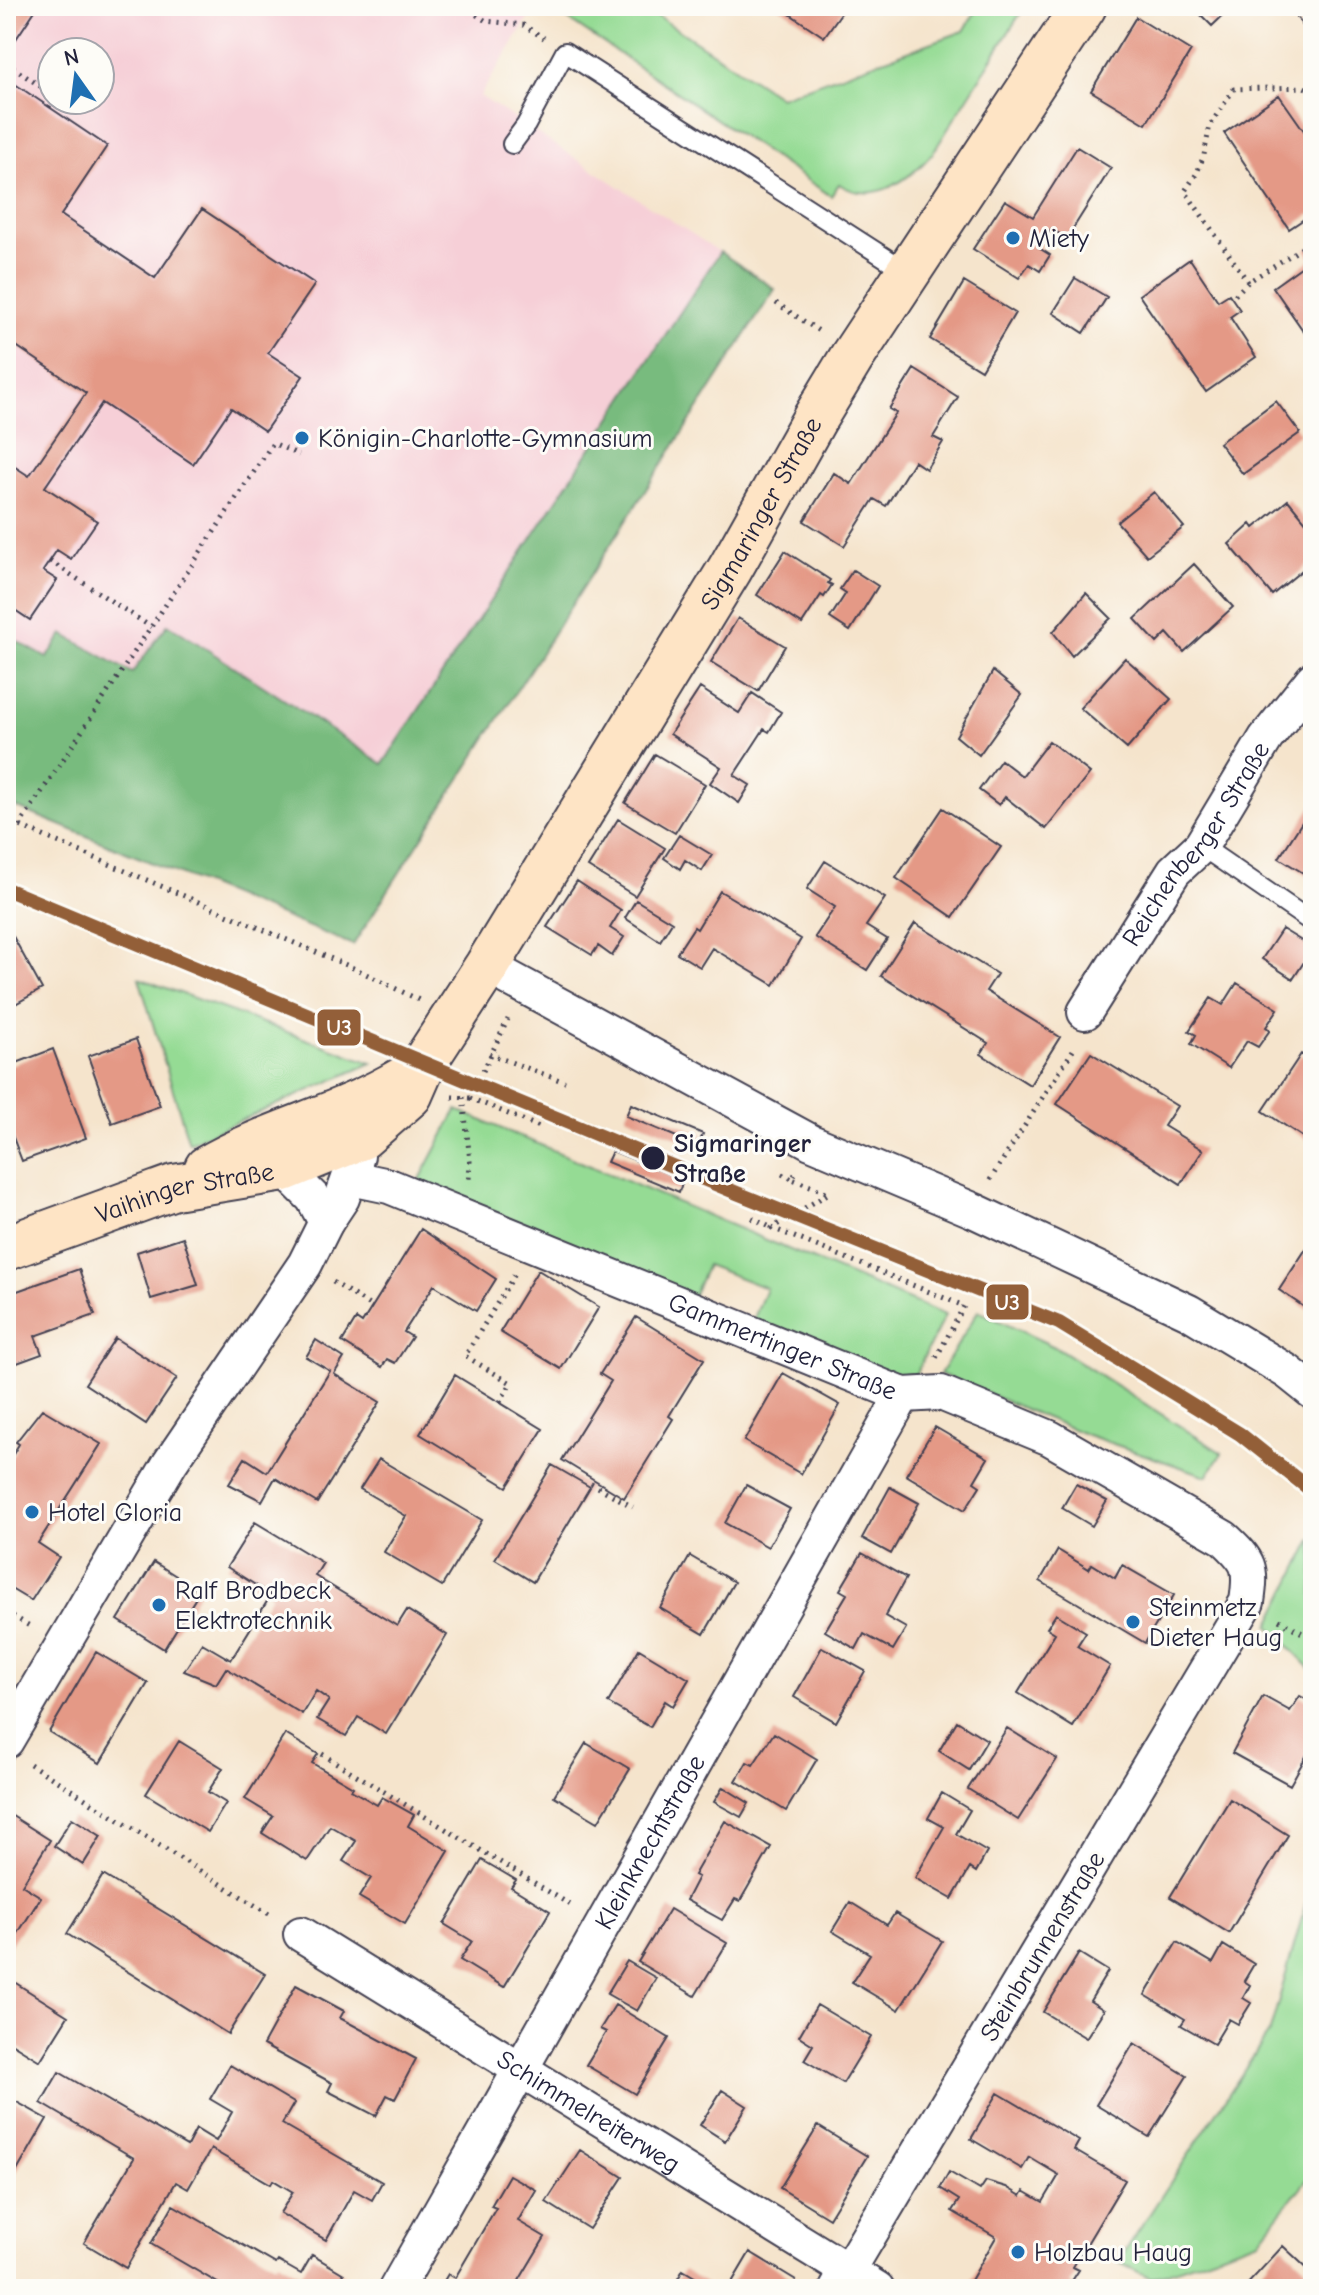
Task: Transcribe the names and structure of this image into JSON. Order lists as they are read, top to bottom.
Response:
{
  "streets": {
    "main road": ["Sigmaringer Straße", "Vaihinger Straße"],
    "street": [
      "Reichenberger Straße",
      "Gammertinger Straße",
      "Kleinknechtstraße",
      "Steinbrunnenstraße",
      "Schimmelreiterweg"
    ]
  },
  "crossings": [
    ["Sigmaringer Straße", "Vaihinger Straße"],
    ["Gammertinger Straße", "Kleinknechtstraße"],
    ["Gammertinger Straße", "Steinbrunnenstraße"],
    ["Kleinknechtstraße", "Schimmelreiterweg"],
    ["Steinbrunnenstraße", "Schimmelreiterweg"]
  ],
  "places": [
    "Miety",
    "Königin-Charlotte-Gymnasium",
    "Sigmaringer Straße",
    "Hotel Gloria",
    "Ralf Brodbeck Elektrotechnik",
    "Steinmetz Dieter Haug",
    "Holzbau Haug"
  ],
  "lines": ["transit line U3"],
  "north": "top"
}
